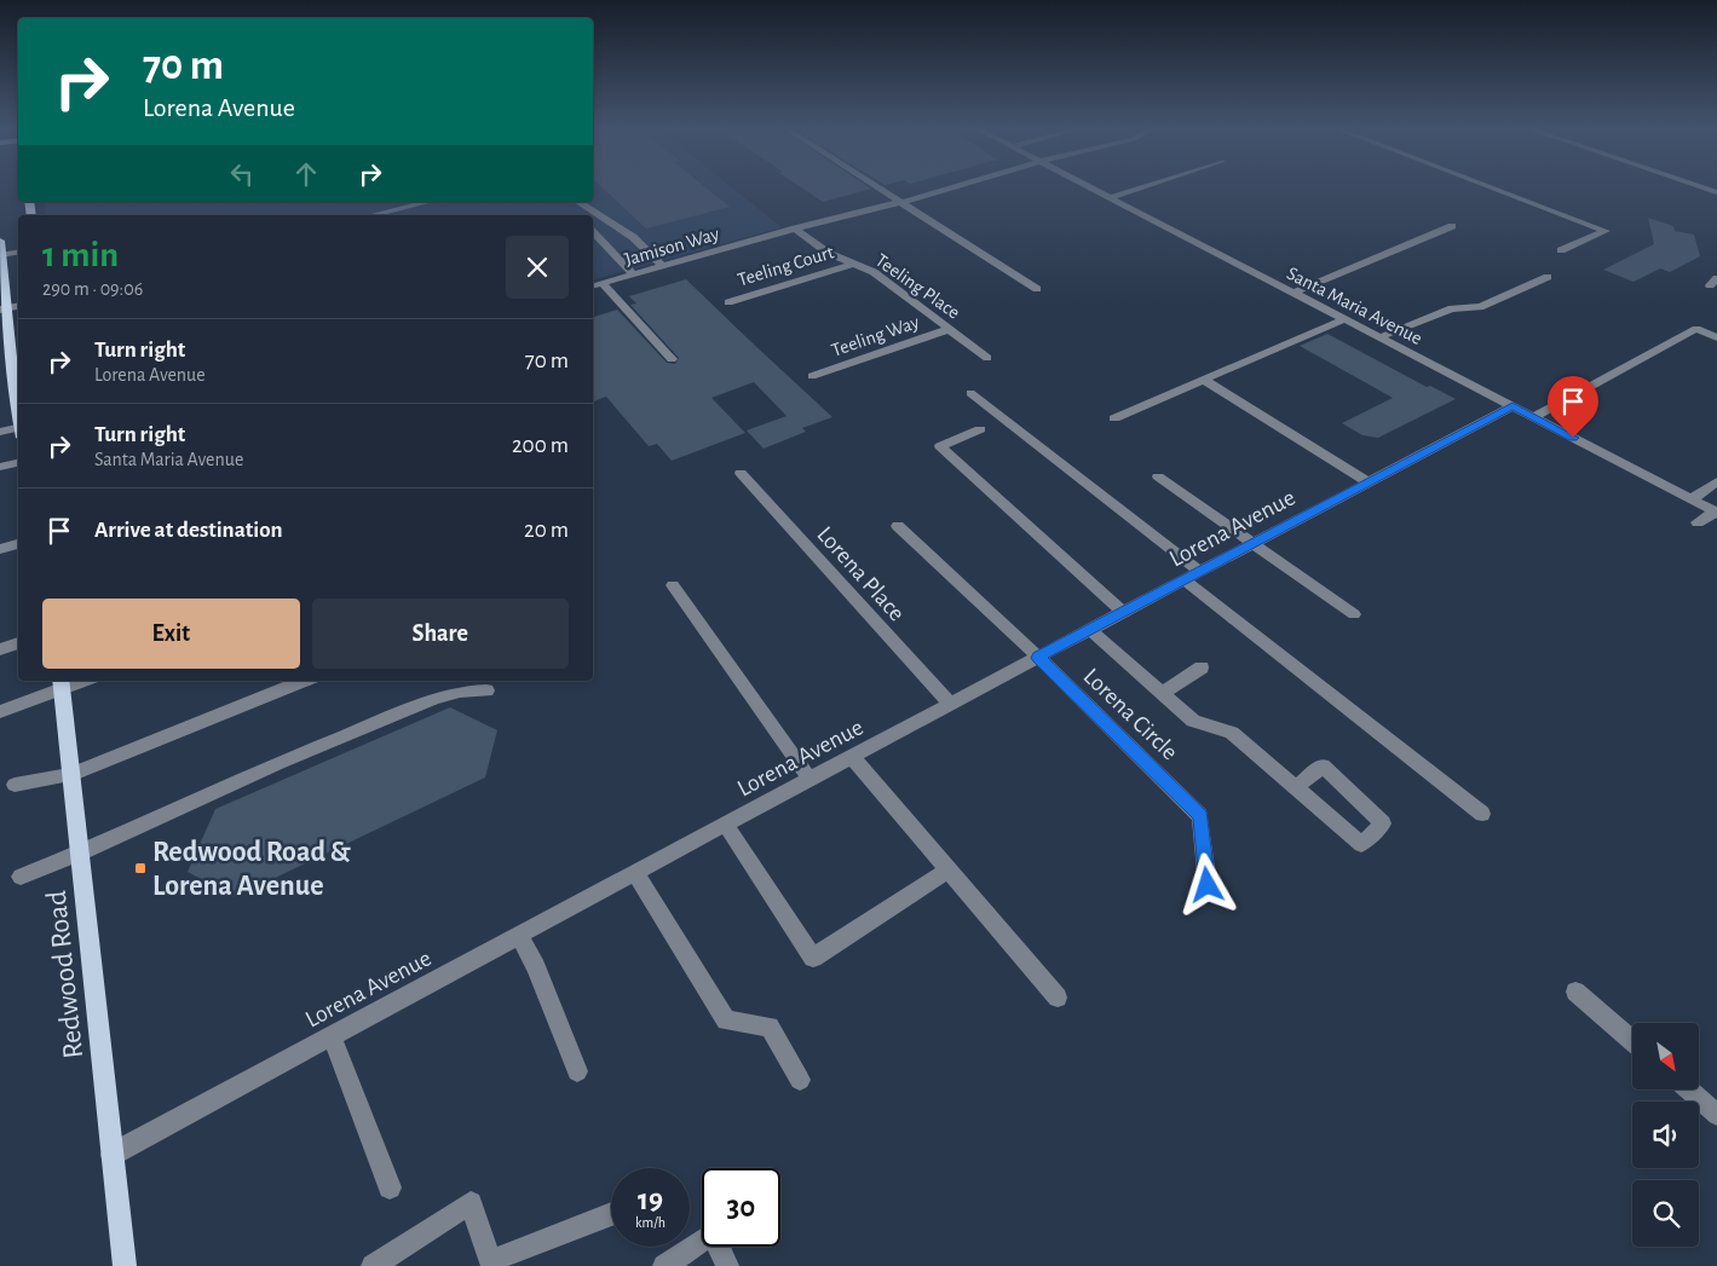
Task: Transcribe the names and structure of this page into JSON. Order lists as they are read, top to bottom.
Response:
{
  "streets": {
    "main road": ["Redwood Road"],
    "street": [
      "Jamison Way",
      "Teeling Court",
      "Teeling Place",
      "Santa Maria Avenue",
      "Teeling Way",
      "Lorena Avenue",
      "Lorena Place",
      "Lorena Circle"
    ]
  },
  "crossings": [
    ["Jamison Way", "Teeling Place"],
    ["Teeling Court", "Teeling Place"],
    ["Teeling Place", "Teeling Way"],
    ["Santa Maria Avenue", "Lorena Avenue"],
    ["Lorena Avenue", "Lorena Place"],
    ["Lorena Avenue", "Lorena Circle"],
    ["Lorena Avenue", "Redwood Road"]
  ],
  "places": {
    "transit": ["Redwood Road & Lorena Avenue"]
  },
  "north": "bottom right",
  "page": {
    "turn": ["70 m", "Lorena Avenue"],
    "heading": ["1 min", "290 m · 09:06"],
    "list": [
      {
        "name": "Turn right",
        "note": "Lorena Avenue",
        "value": "70 m"
      },
      {
        "name": "Turn right",
        "note": "Santa Maria Avenue",
        "value": "200 m"
      },
      {
        "name": "Arrive at destination",
        "value": "20 m"
      }
    ],
    "buttons": ["Exit", "Share"],
    "speed": "19 km/h",
    "limit": "30"
  }
}
